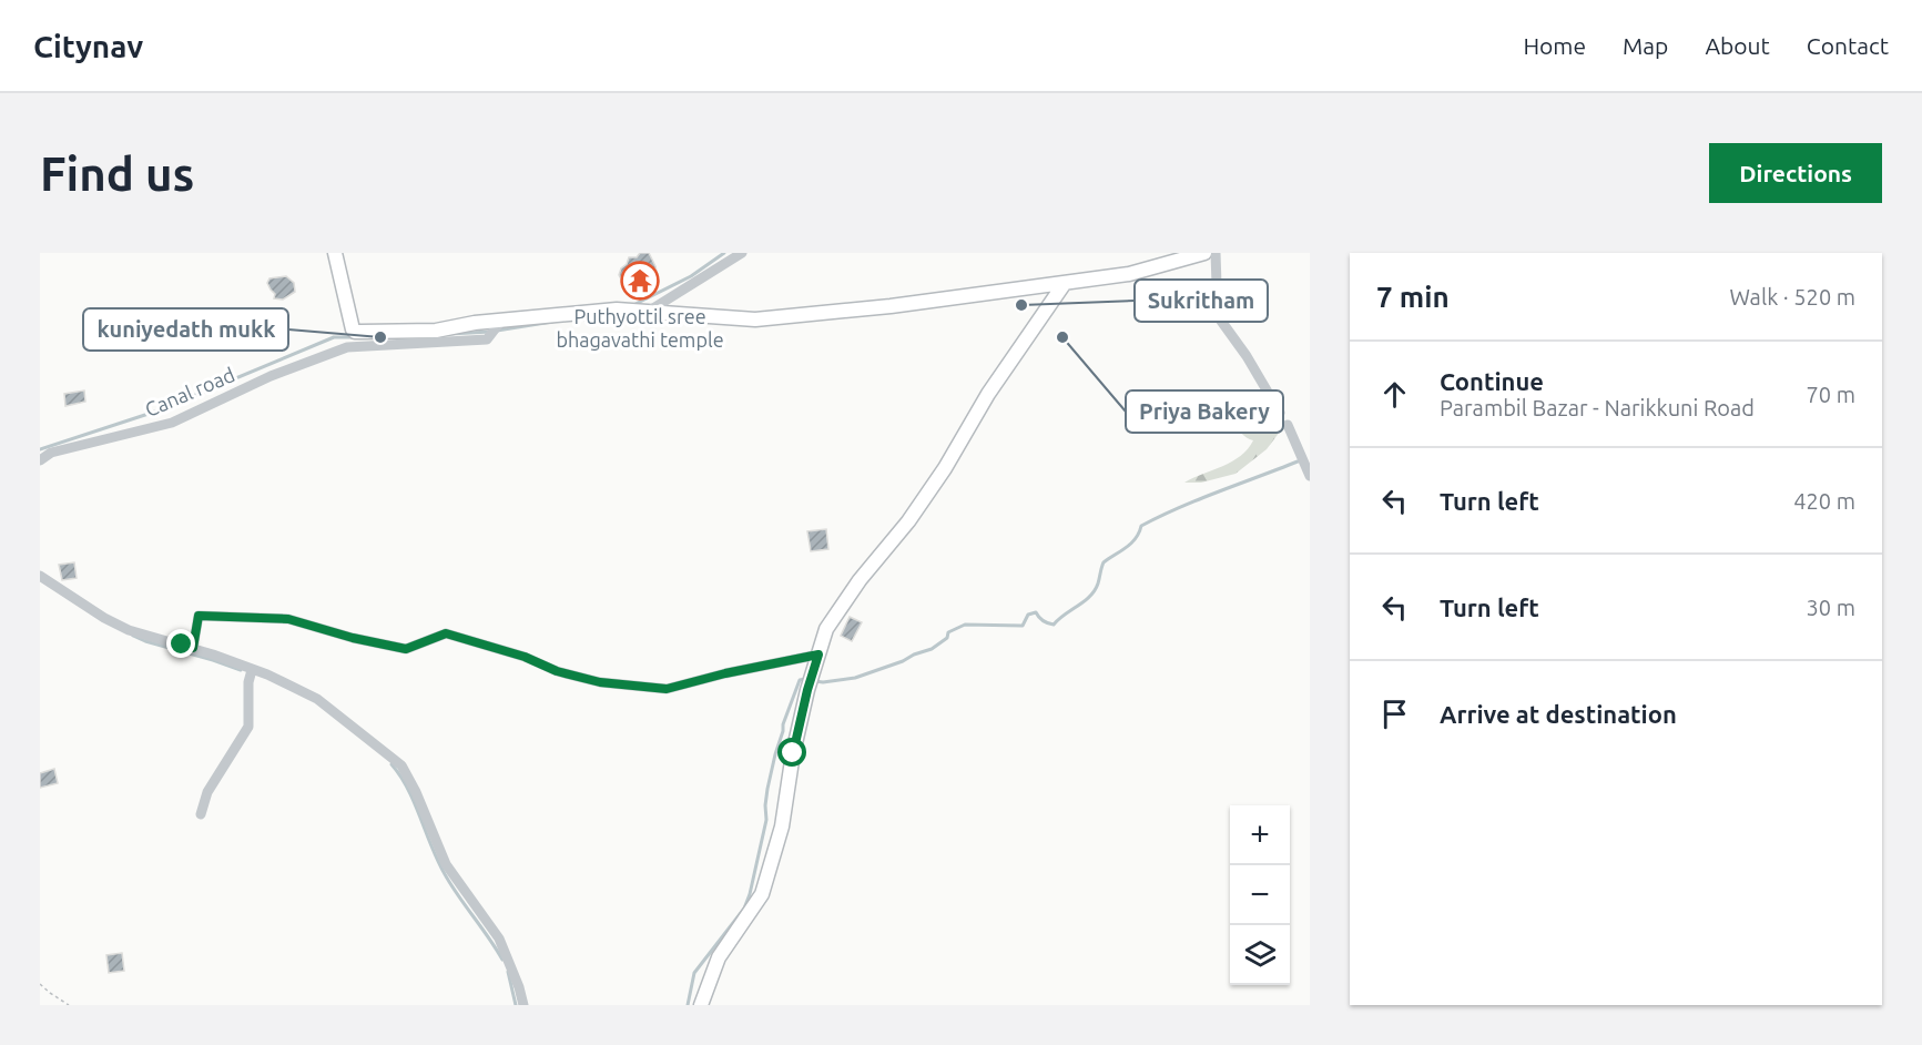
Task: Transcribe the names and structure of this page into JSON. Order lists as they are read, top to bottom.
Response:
{
  "streets": {
    "street": ["Canal road"]
  },
  "places": {
    "temple": ["Puthyottil sree bhagavathi temple"],
    "other": ["Sukritham", "kuniyedath mukk", "Priya Bakery"]
  },
  "page": {
    "header": "Citynav",
    "nav": [
      "Home",
      "Map",
      "About",
      "Contact"
    ],
    "buttons": "Directions",
    "title": "Find us",
    "heading": ["7 min", "Walk · 520 m"],
    "list": [
      ["Continue", "Parambil Bazar - Narikkuni Road", "70 m"],
      ["Turn left", "420 m"],
      ["Turn left", "30 m"],
      "Arrive at destination"
    ],
    "map_buttons": ["+", "−"]
  }
}
